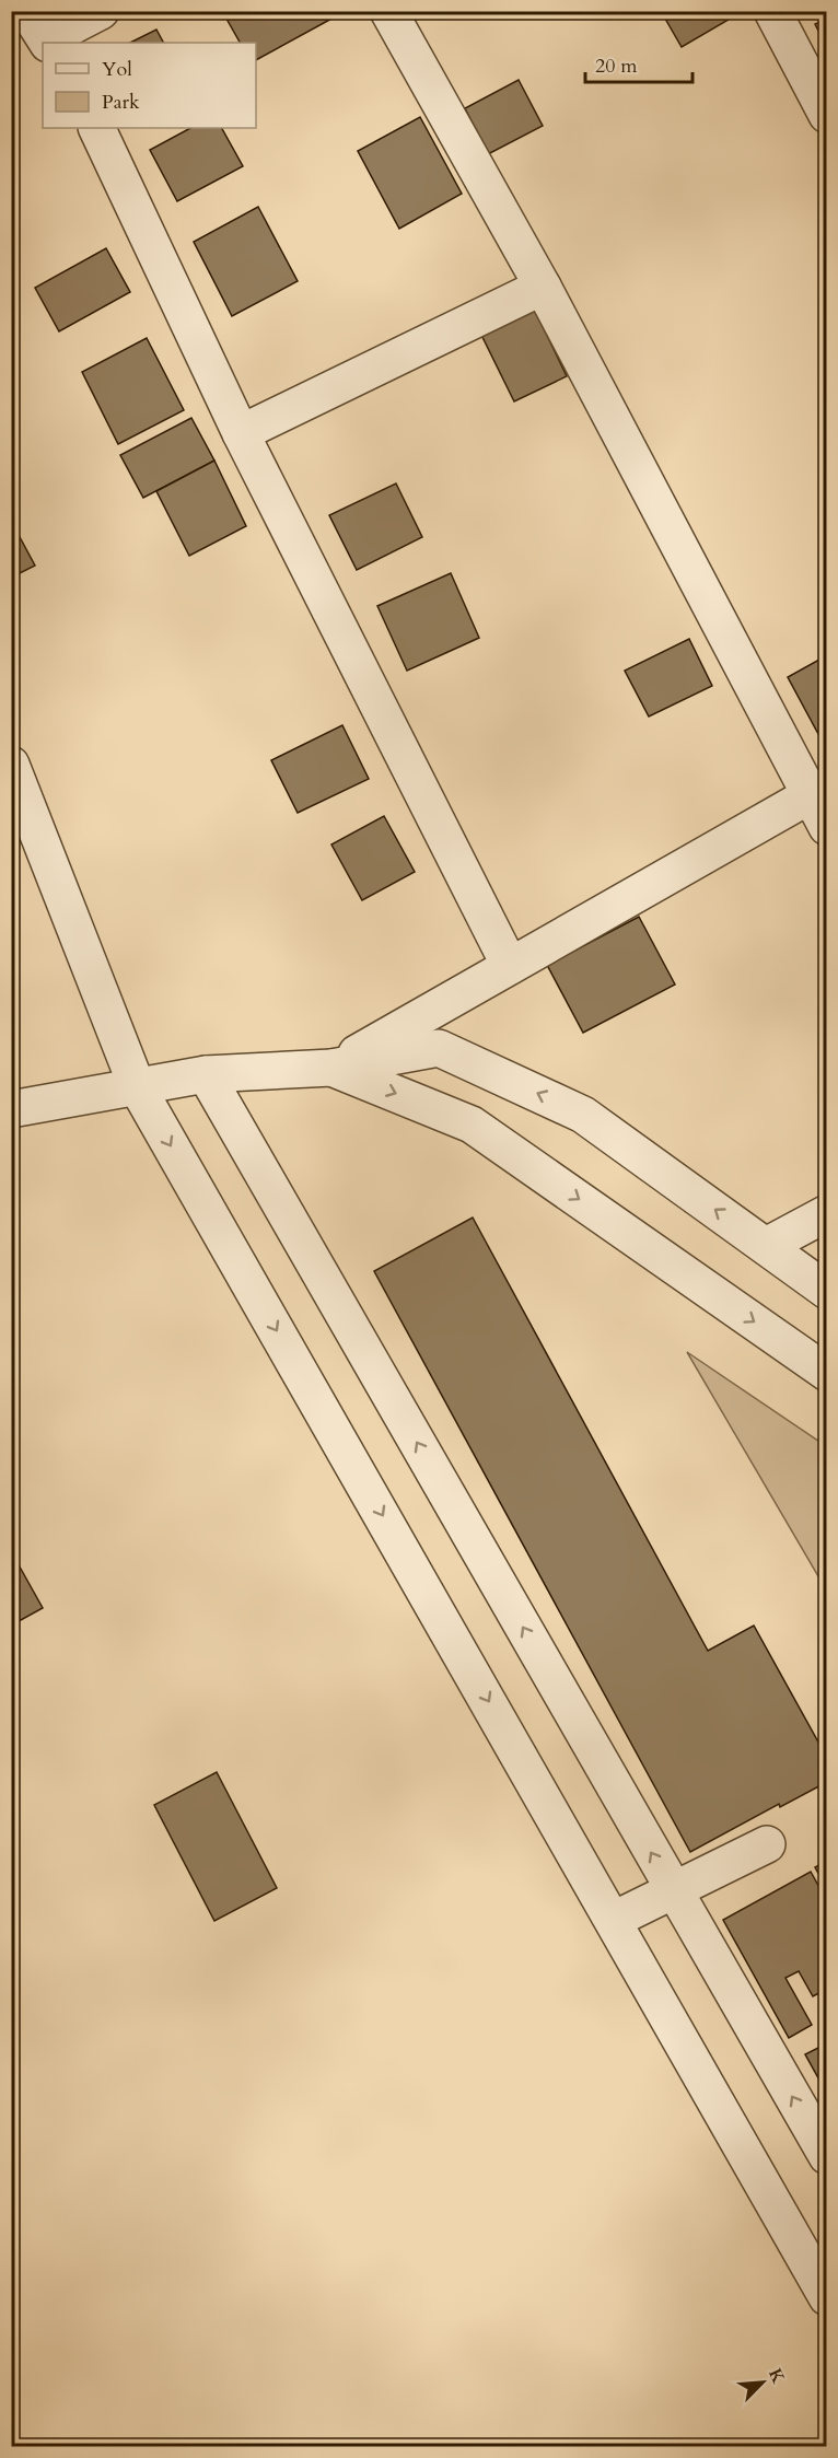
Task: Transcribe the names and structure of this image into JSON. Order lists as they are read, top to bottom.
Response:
{
  "legend": ["Yol", "Park"],
  "scale_bar": "20 m",
  "north": "top right"
}
